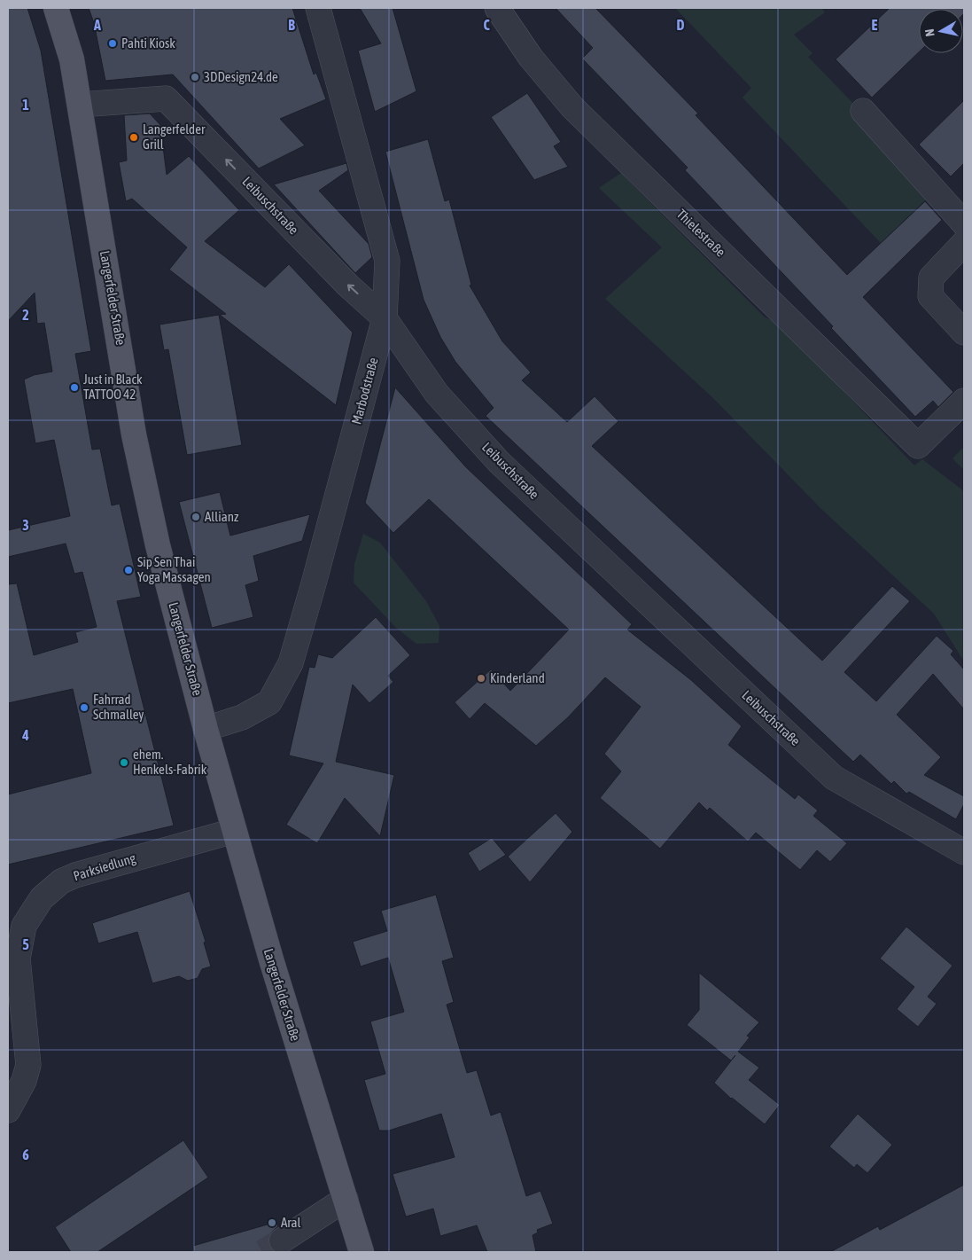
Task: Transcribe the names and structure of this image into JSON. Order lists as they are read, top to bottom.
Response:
{
  "streets": {
    "main road": ["Langerfelder Straße"],
    "street": [
      "Leibuschstraße",
      "Thielestraße",
      "Marbodstraße",
      "Parksiedlung"
    ]
  },
  "crossings": [
    ["Leibuschstraße", "Langerfelder Straße"],
    ["Leibuschstraße", "Marbodstraße"],
    ["Langerfelder Straße", "Marbodstraße"],
    ["Langerfelder Straße", "Parksiedlung"]
  ],
  "places": [
    "Pahti Kiosk",
    "3DDesign24.de",
    "Langerfelder Grill",
    "Just in Black TATTOO 42",
    "Allianz",
    "Sip Sen Thai Yoga Massagen",
    "Kinderland",
    "Fahrrad Schmalley",
    "ehem. Henkels-Fabrik",
    "Aral"
  ],
  "north": "left",
  "grid": {
    "columns": [
      "A",
      "B",
      "C",
      "D",
      "E"
    ],
    "rows": [
      "1",
      "2",
      "3",
      "4",
      "5",
      "6"
    ]
  }
}
